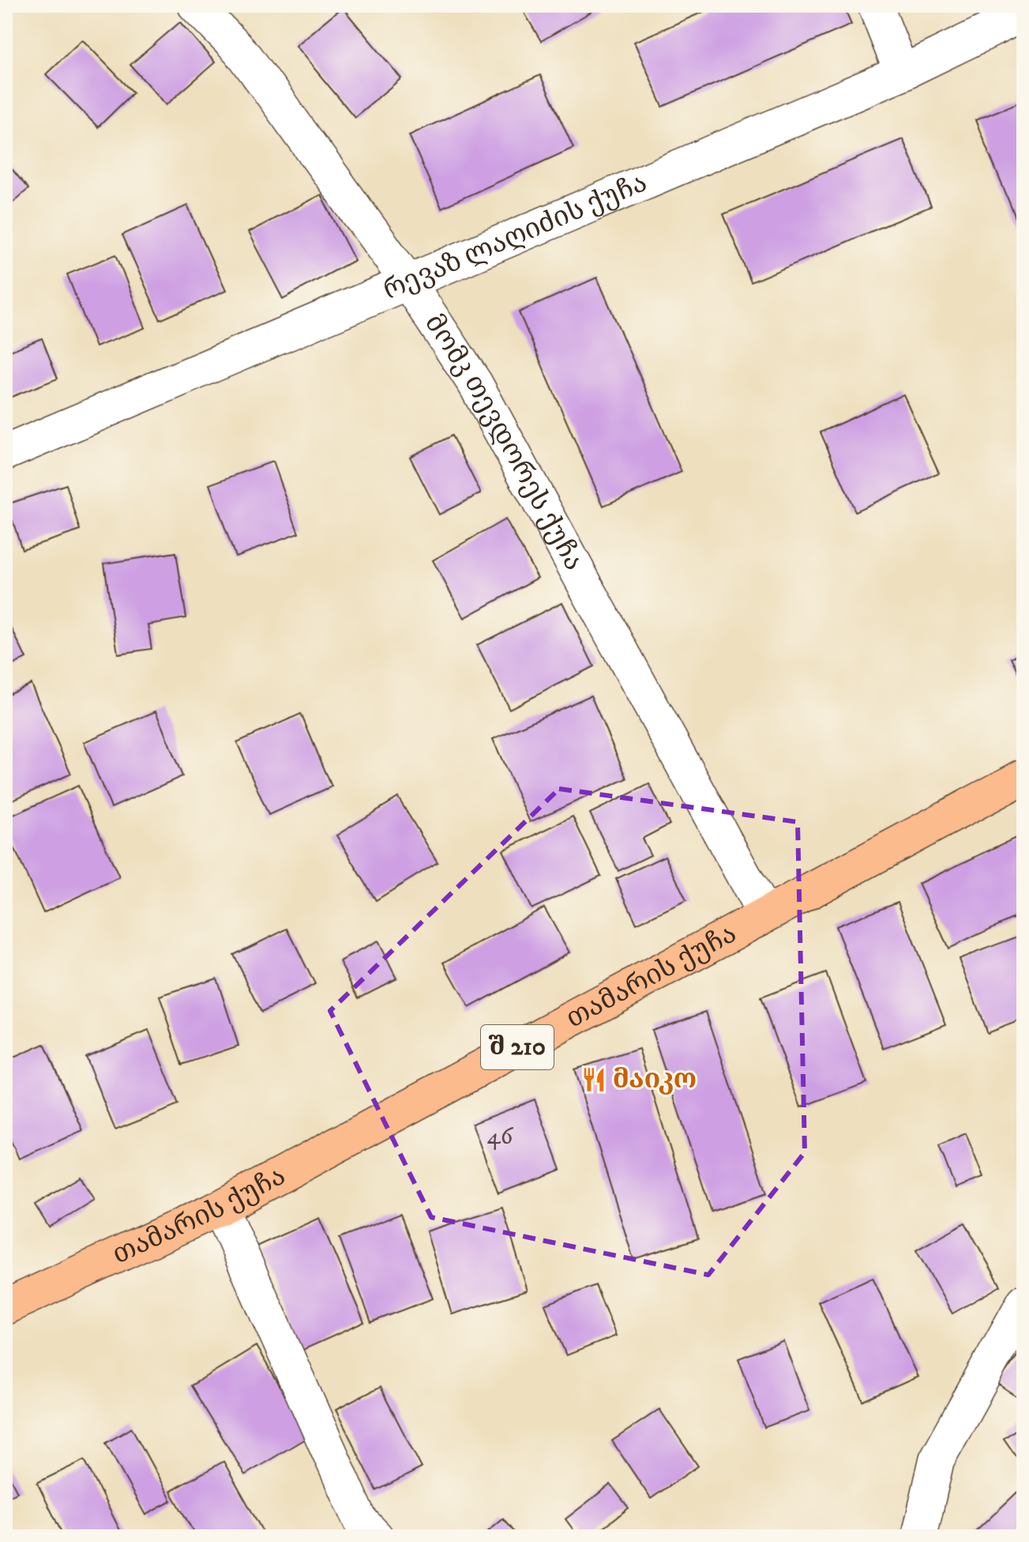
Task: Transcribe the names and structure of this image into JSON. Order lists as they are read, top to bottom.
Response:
{
  "streets": {
    "main road": ["თამარის ქუჩა", "შ 210"],
    "street": ["რევაზ ლაღიძის ქუჩა", "მომკ თევდორეს ქუჩა"]
  },
  "crossings": [
    ["რევაზ ლაღიძის ქუჩა", "მომკ თევდორეს ქუჩა"],
    ["მომკ თევდორეს ქუჩა", "თამარის ქუჩა"]
  ],
  "places": {
    "restaurant": ["მაიკო"]
  },
  "house_numbers": ["46"]
}
